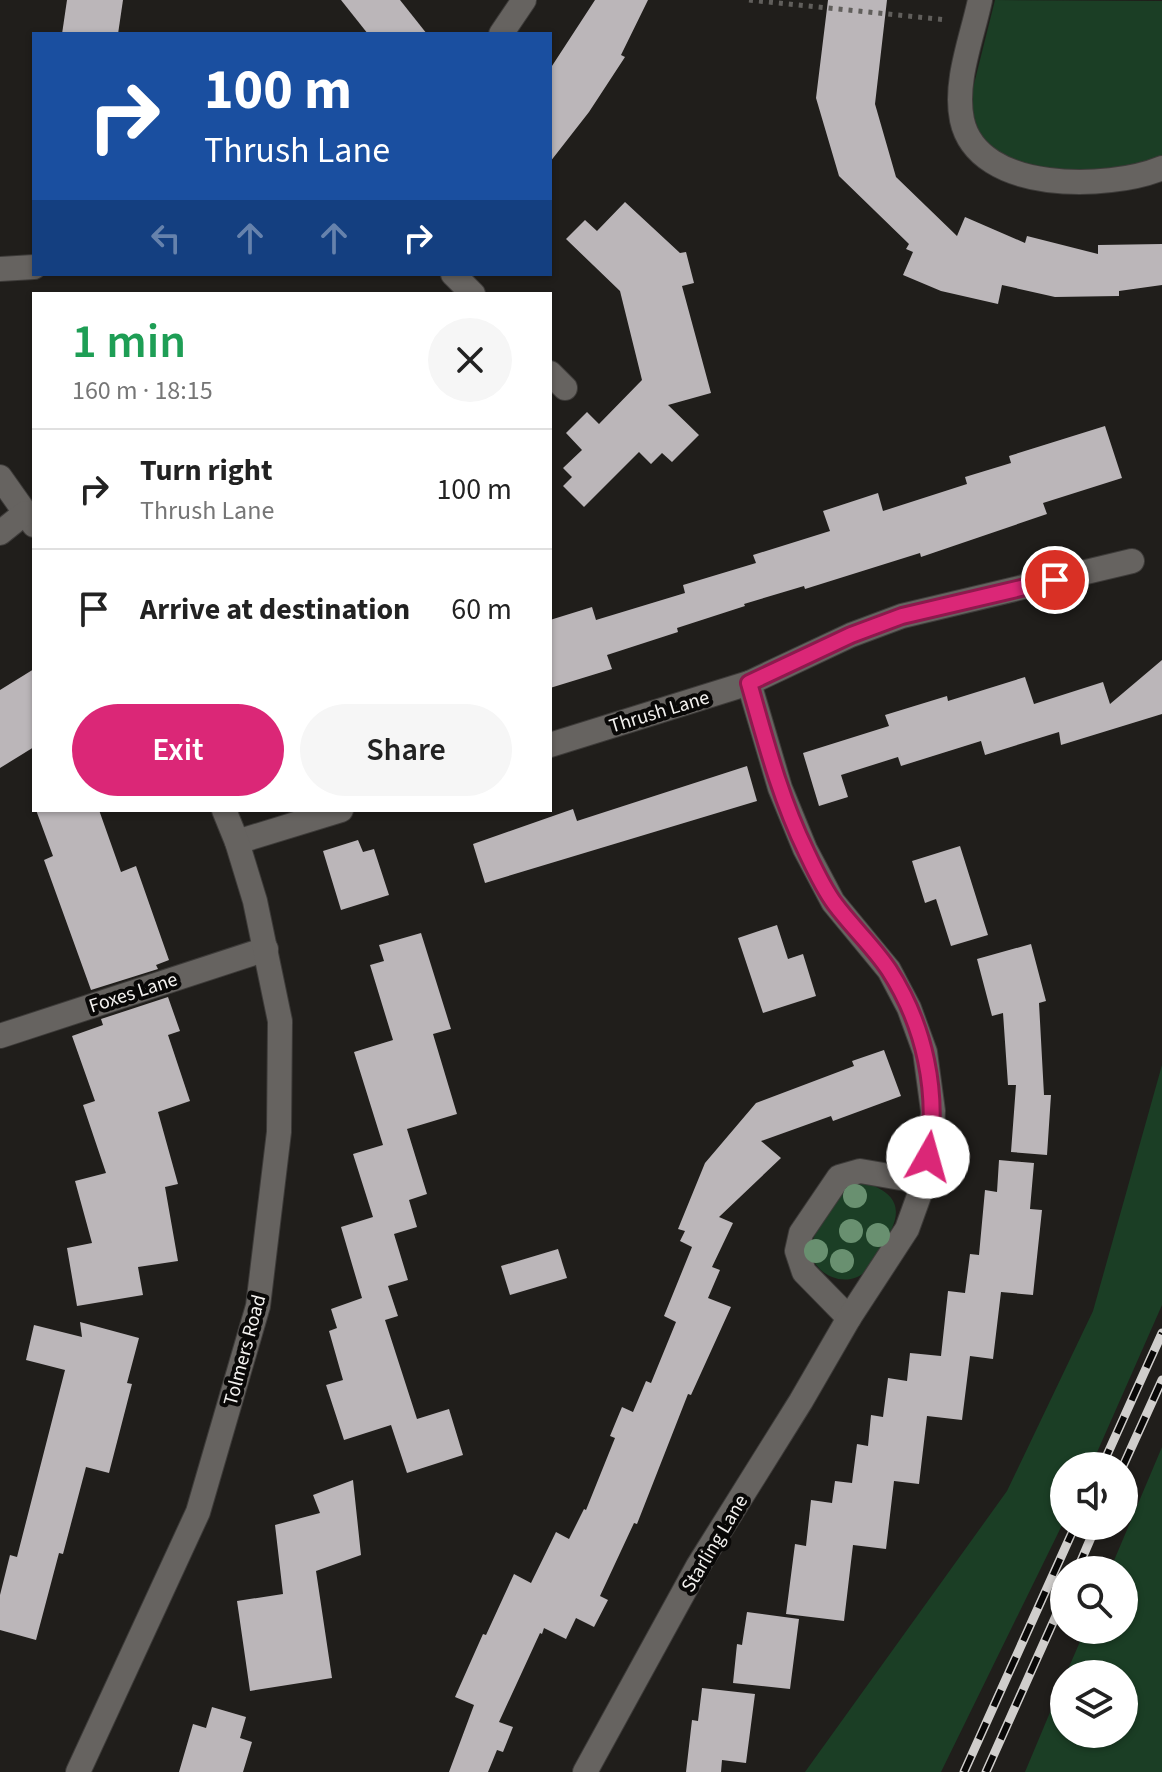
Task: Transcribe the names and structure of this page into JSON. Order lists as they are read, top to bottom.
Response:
{
  "streets": {
    "street": [
      "Thrush Lane",
      "Foxes Lane",
      "Tolmers Road",
      "Starling Lane"
    ]
  },
  "crossings": [
    ["Thrush Lane", "Starling Lane"],
    ["Foxes Lane", "Tolmers Road"]
  ],
  "page": {
    "turn": ["100 m", "Thrush Lane"],
    "heading": ["1 min", "160 m · 18:15"],
    "list": [
      {
        "name": "Turn right",
        "note": "Thrush Lane",
        "value": "100 m"
      },
      {
        "name": "Arrive at destination",
        "value": "60 m"
      }
    ],
    "buttons": ["Exit", "Share"]
  }
}
